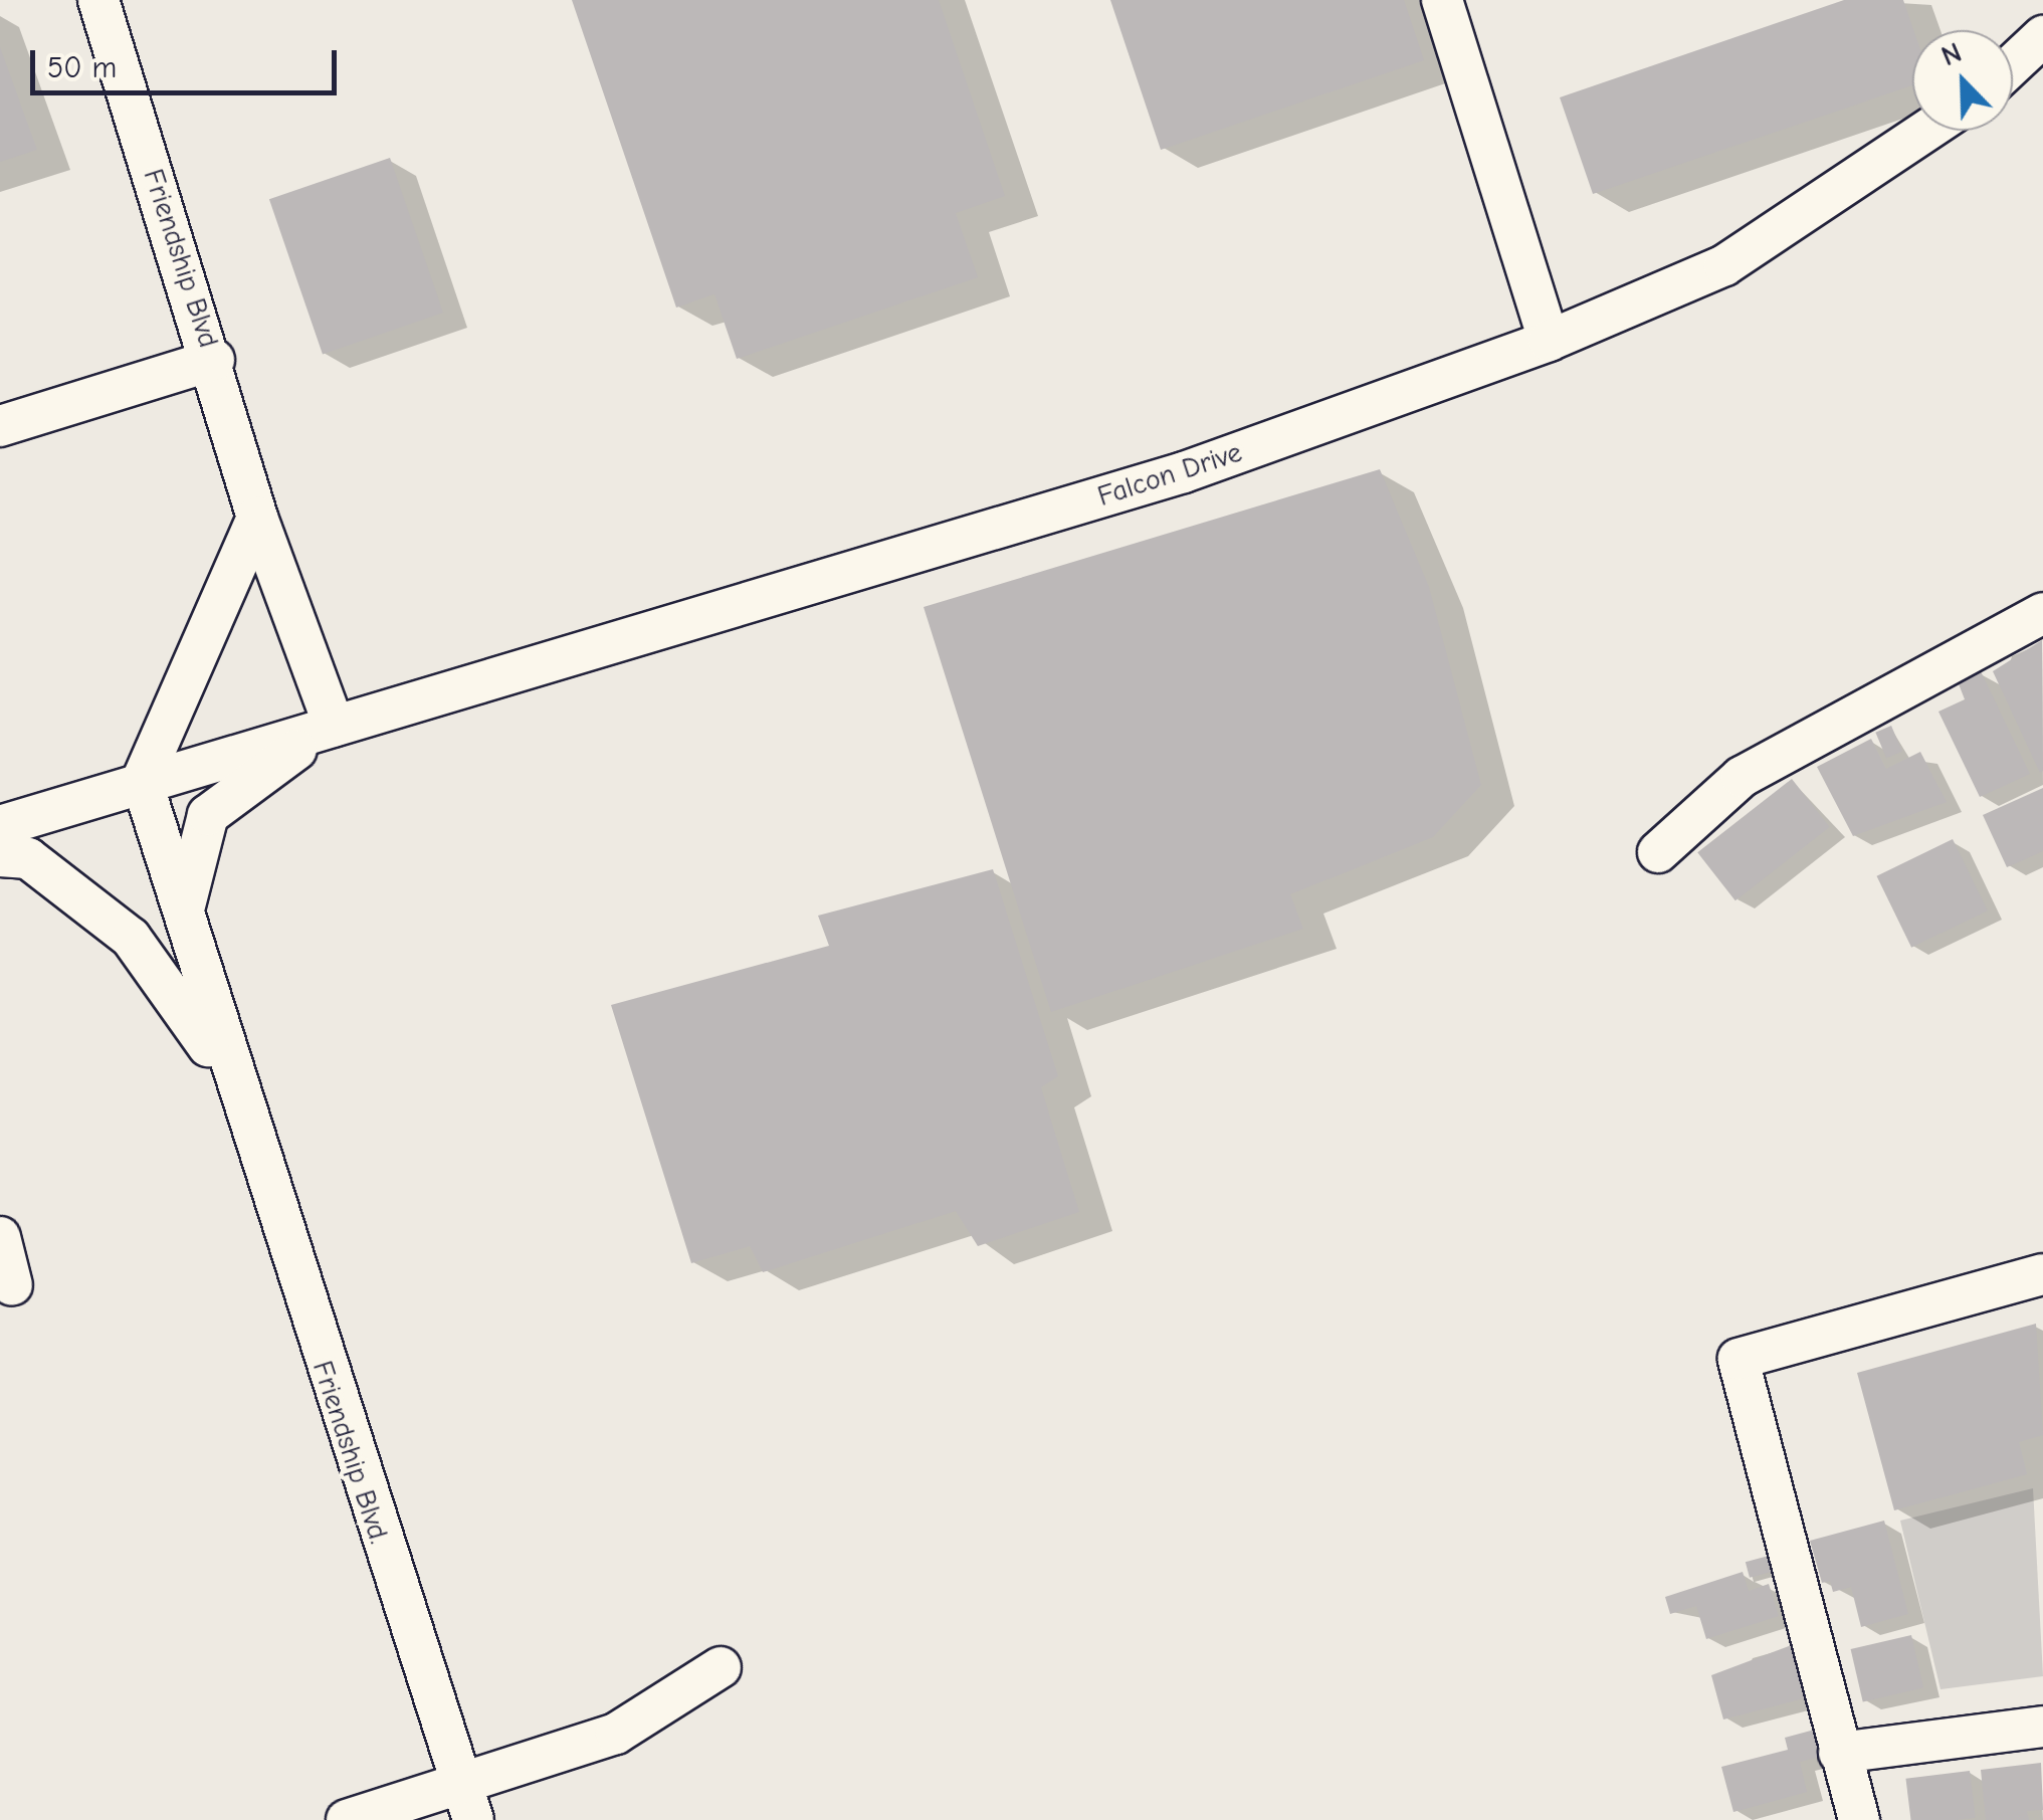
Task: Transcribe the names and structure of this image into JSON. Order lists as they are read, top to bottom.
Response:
{
  "streets": {
    "street": ["Friendship Blvd", "Falcon Drive", "Friendship Blvd."]
  },
  "crossings": [
    ["Friendship Blvd", "Falcon Drive"],
    ["Falcon Drive", "Friendship Blvd."]
  ],
  "scale_bar": "50 m",
  "north": "top left"
}
